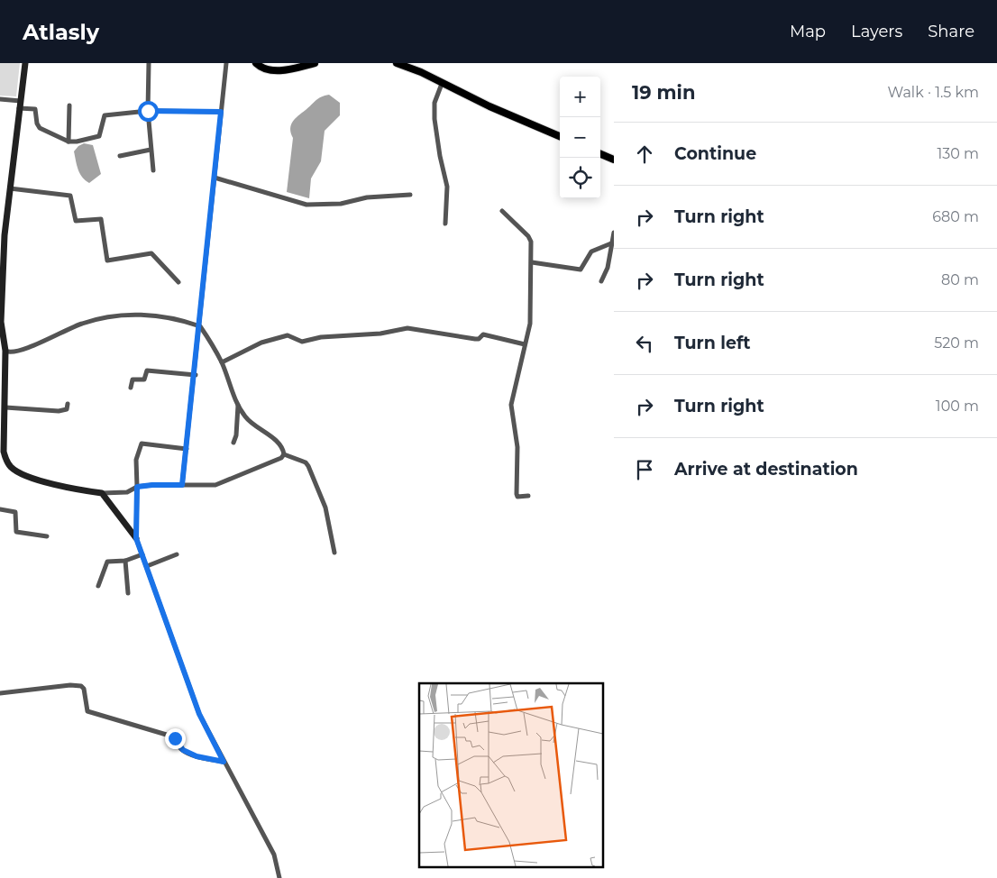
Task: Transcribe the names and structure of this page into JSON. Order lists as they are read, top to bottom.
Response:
{
  "page": {
    "header": "Atlasly",
    "nav": ["Map", "Layers", "Share"],
    "heading": ["19 min", "Walk · 1.5 km"],
    "map_buttons": ["+", "−"],
    "list": [
      ["Continue", "130 m"],
      ["Turn right", "680 m"],
      ["Turn right", "80 m"],
      ["Turn left", "520 m"],
      ["Turn right", "100 m"],
      "Arrive at destination"
    ]
  }
}
